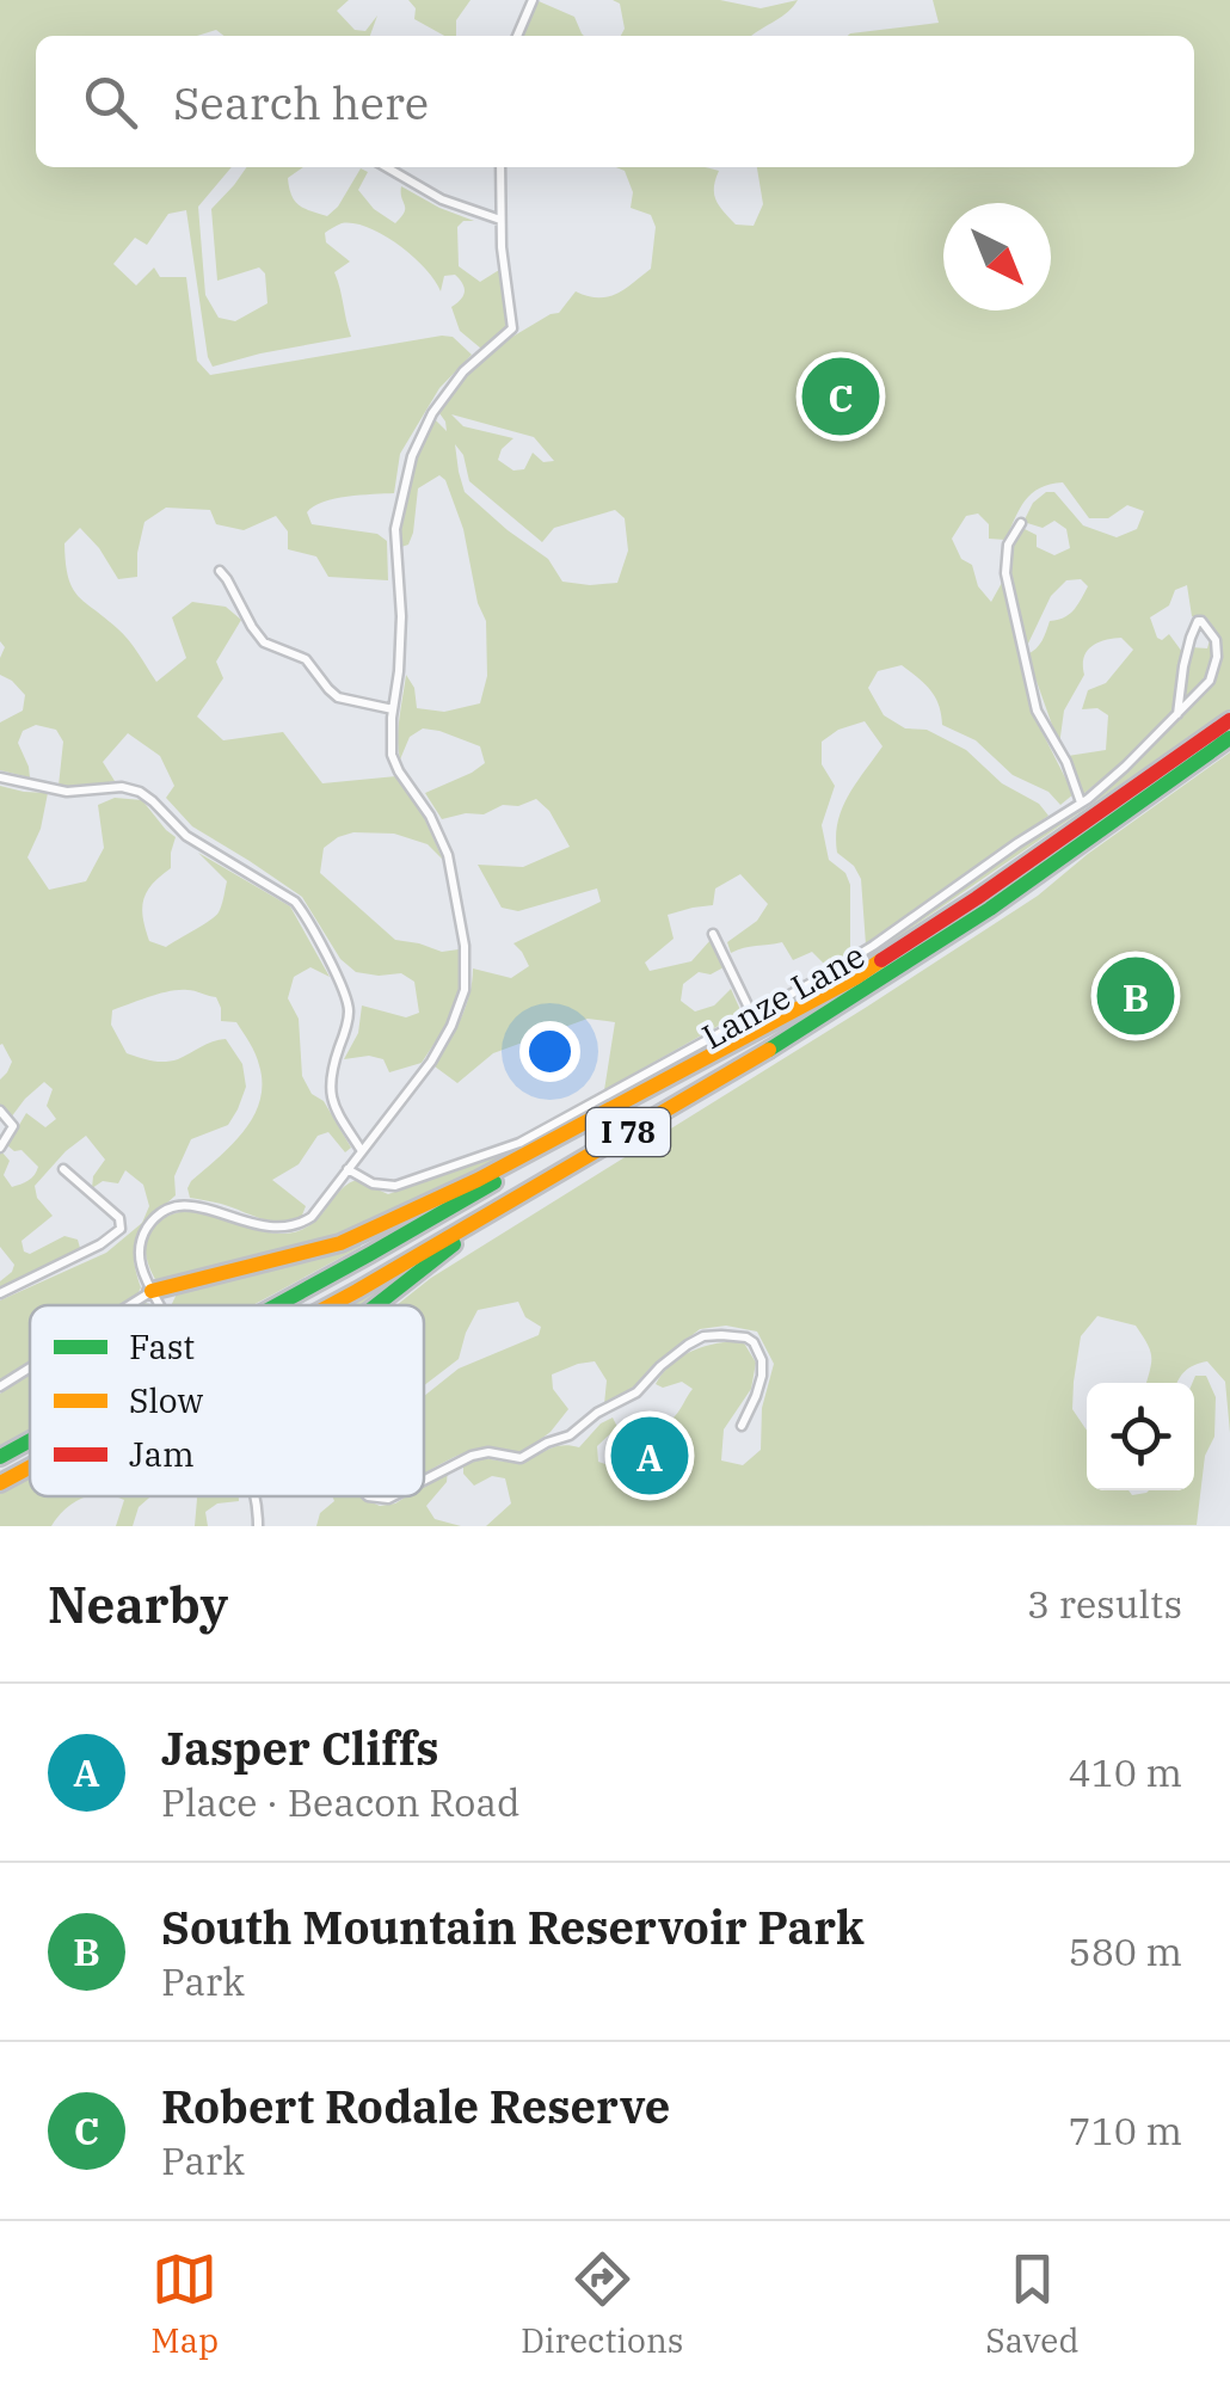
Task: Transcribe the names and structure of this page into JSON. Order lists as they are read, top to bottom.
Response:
{
  "streets": {
    "highway": ["I 78"],
    "street": ["Lanze Lane"]
  },
  "legend": ["Fast", "Slow", "Jam"],
  "north": "bottom right",
  "page": {
    "search": "Search here",
    "pins": ["C", "B", "A"],
    "heading": ["Nearby", "3 results"],
    "list": [
      {
        "mark": "A",
        "name": "Jasper Cliffs",
        "note": "Place · Beacon Road",
        "value": "410 m"
      },
      {
        "mark": "B",
        "name": "South Mountain Reservoir Park",
        "note": "Park",
        "value": "580 m"
      },
      {
        "mark": "C",
        "name": "Robert Rodale Reserve",
        "note": "Park",
        "value": "710 m"
      }
    ],
    "nav": ["Map", "Directions", "Saved"]
  }
}
